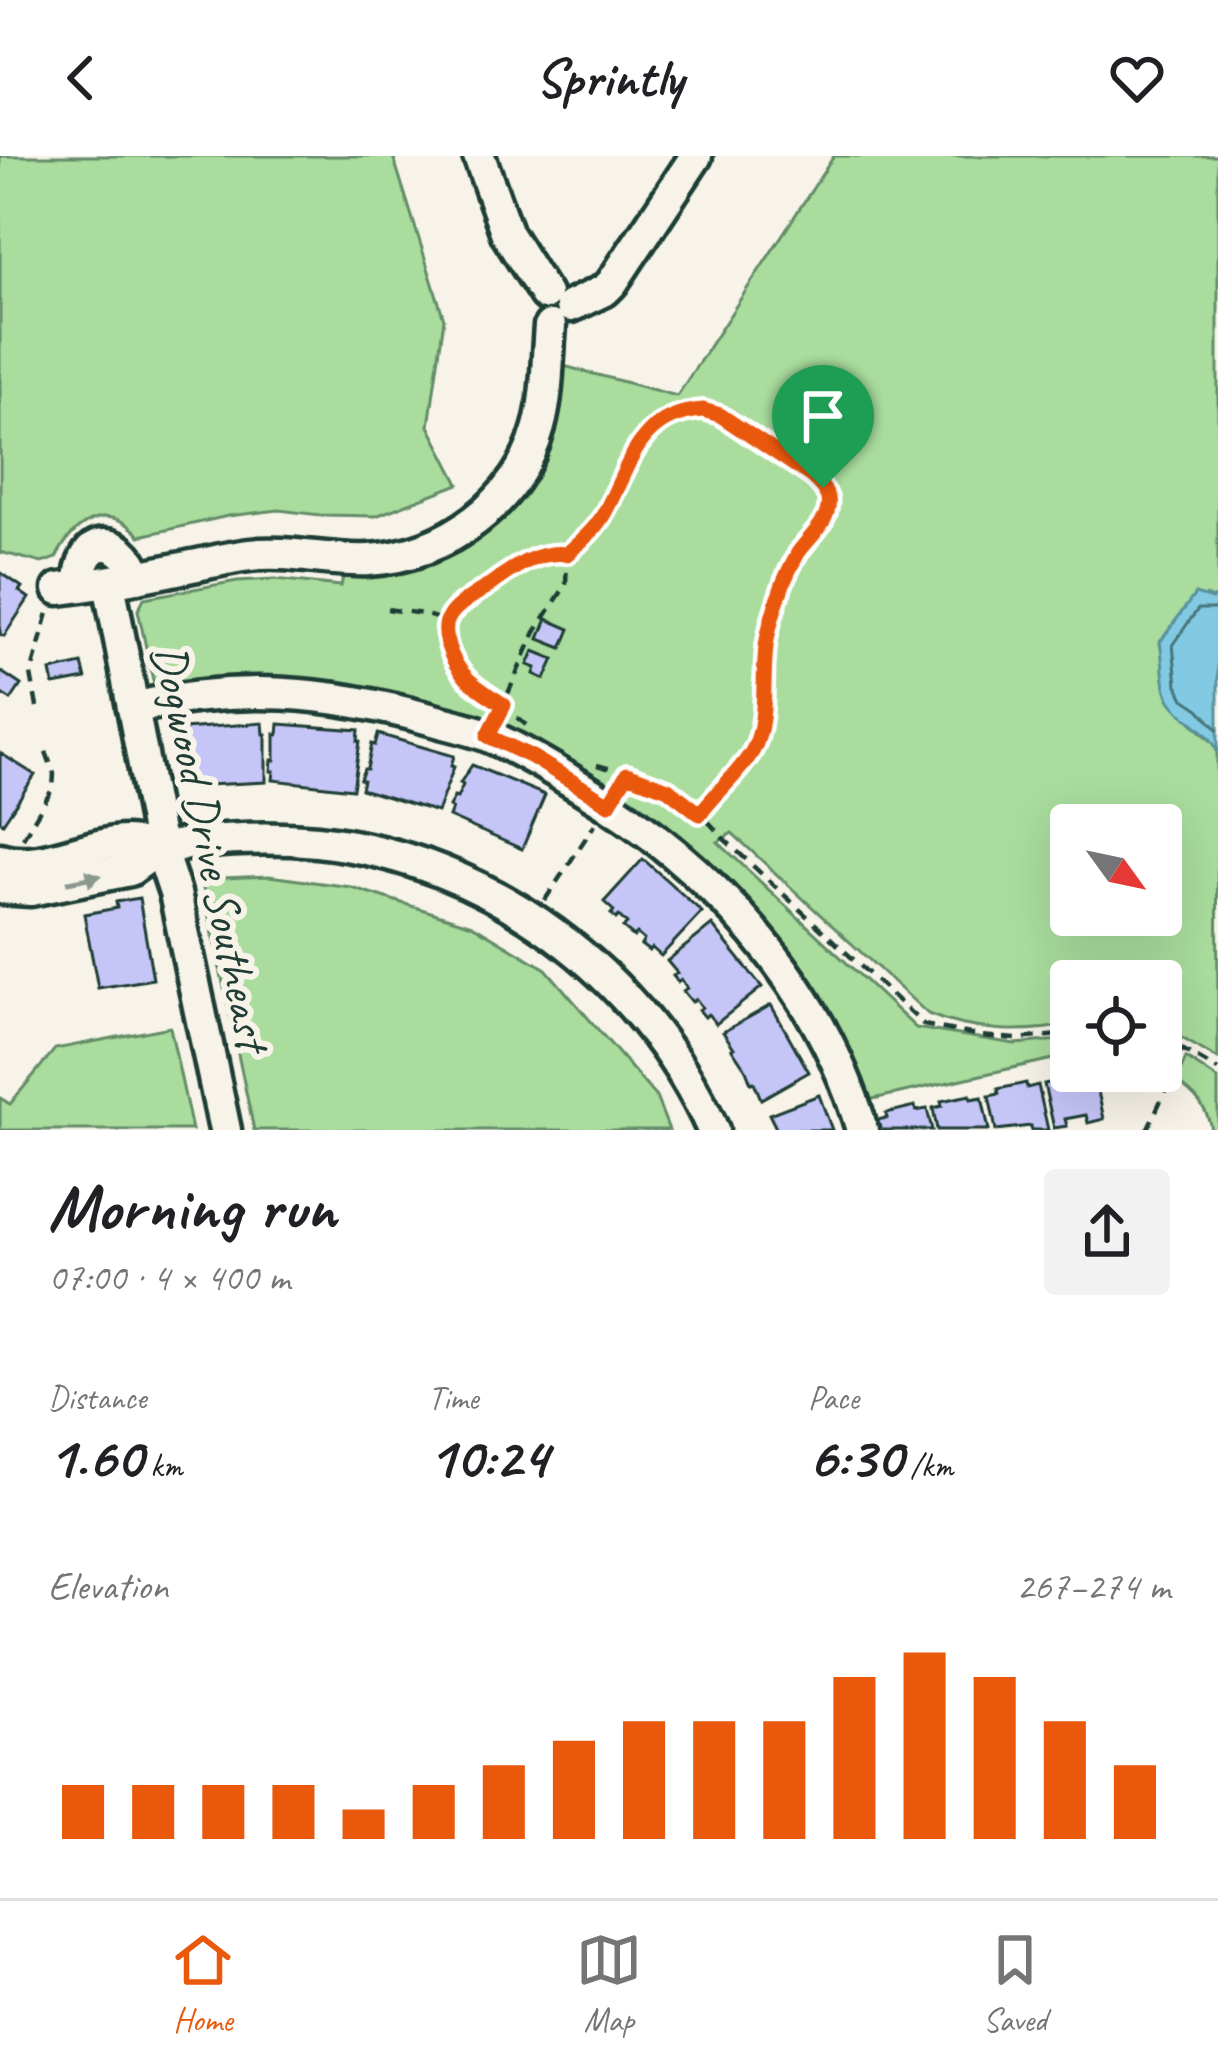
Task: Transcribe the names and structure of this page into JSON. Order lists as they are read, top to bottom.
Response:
{
  "streets": {
    "street": ["Dogwood Drive Southeast"]
  },
  "north": "bottom right",
  "page": {
    "header": "Sprintly",
    "heading": ["Morning run", "07:00 · 4 × 400 m"],
    "stats": [
      ["Distance", "1.60 km"],
      ["Time", "10:24"],
      ["Pace", "6:30 /km"]
    ],
    "chart": ["Elevation", "267–274 m"],
    "tabs": ["Home", "Map", "Saved"]
  }
}
